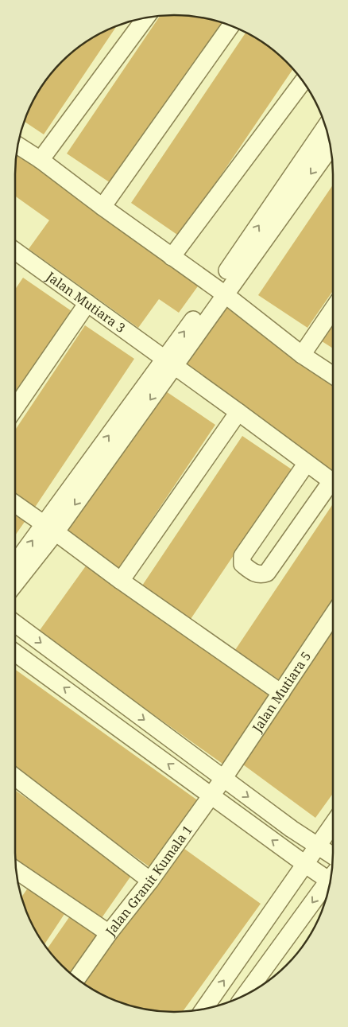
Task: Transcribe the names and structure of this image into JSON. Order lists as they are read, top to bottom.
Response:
{
  "streets": {
    "street": ["Jalan Mutiara 3", "Jalan Mutiara 5", "Jalan Granit Kumala 1"]
  },
  "crossings": [
    ["Jalan Mutiara 5", "Jalan Granit Kumala 1"]
  ]
}
